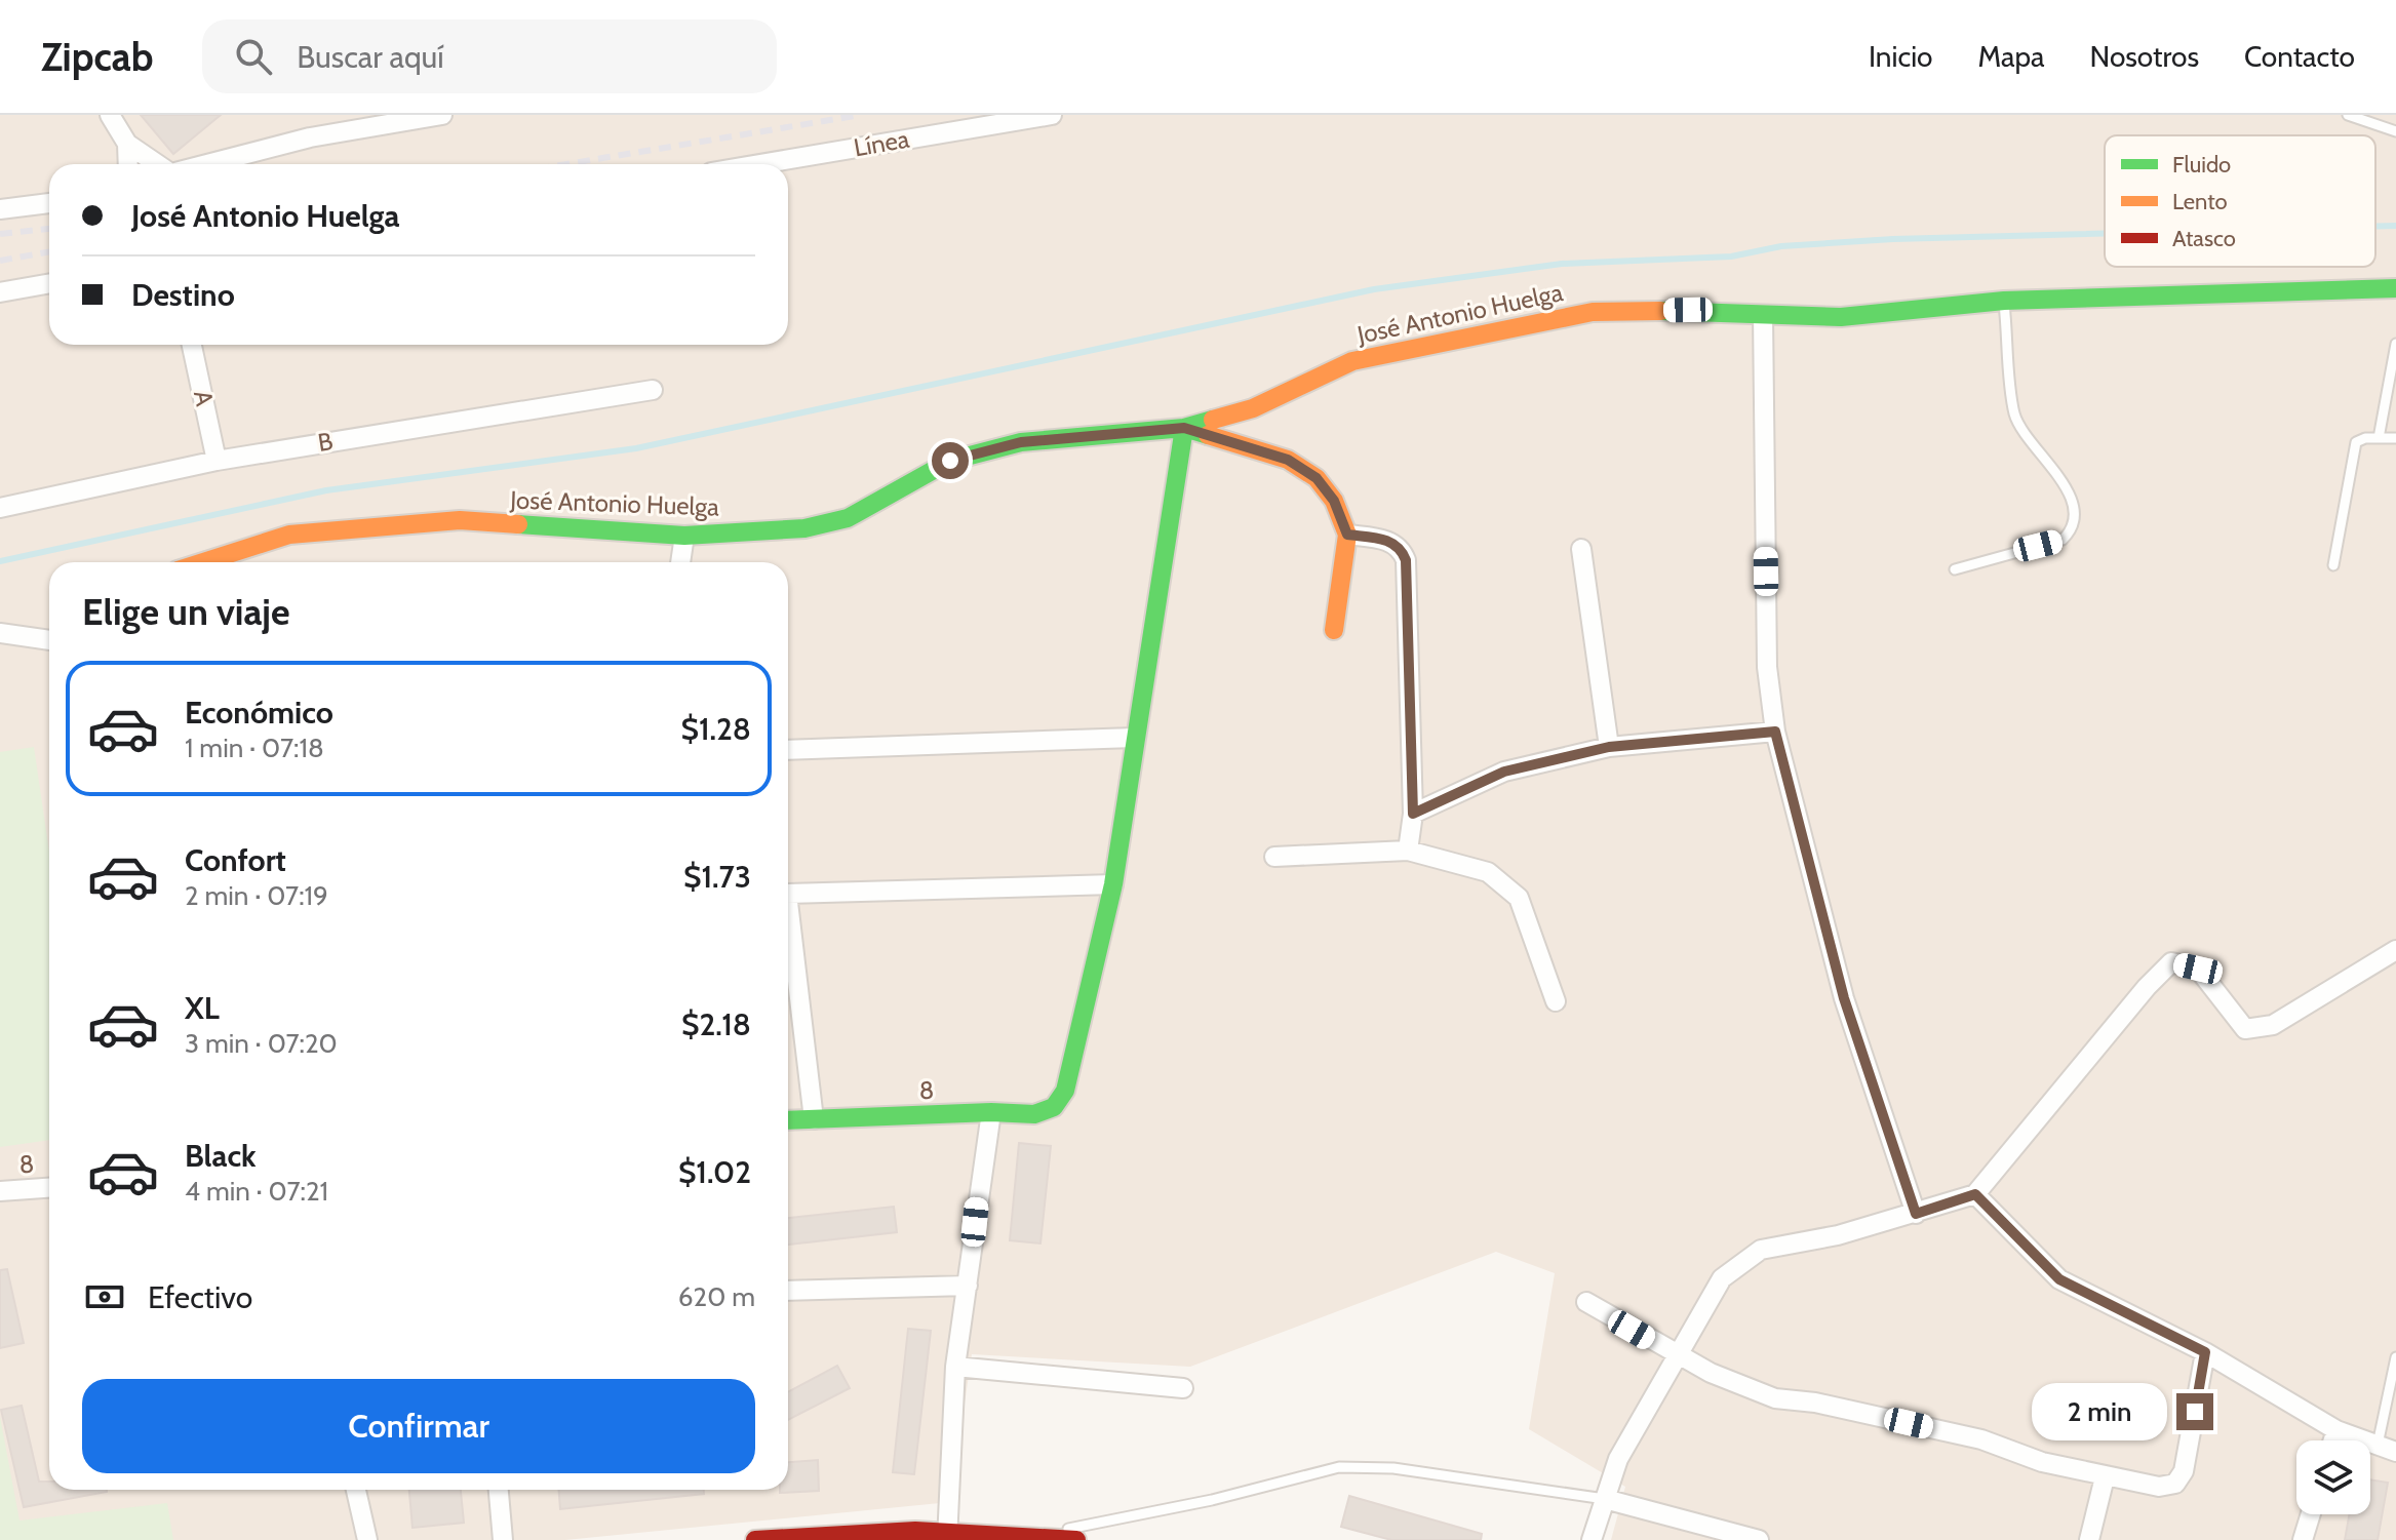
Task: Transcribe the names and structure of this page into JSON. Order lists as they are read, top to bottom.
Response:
{
  "streets": {
    "street": [
      "Línea",
      "José Antonio Huelga",
      "A",
      "B",
      "8"
    ]
  },
  "crossings": [
    ["A", "B"]
  ],
  "legend": ["Fluido", "Lento", "Atasco"],
  "page": {
    "header": "Zipcab",
    "search": "Buscar aquí",
    "nav": [
      "Inicio",
      "Mapa",
      "Nosotros",
      "Contacto"
    ],
    "banner": ["José Antonio Huelga", "Destino"],
    "heading": "Elige un viaje",
    "list": [
      {
        "name": "Económico",
        "note": "1 min · 07:18",
        "value": "$1.28"
      },
      {
        "name": "Confort",
        "note": "2 min · 07:19",
        "value": "$1.73"
      },
      {
        "name": "XL",
        "note": "3 min · 07:20",
        "value": "$2.18"
      },
      {
        "name": "Black",
        "note": "4 min · 07:21",
        "value": "$1.02"
      }
    ],
    "pay": ["Efectivo", "620 m"],
    "buttons": "Confirmar",
    "bubble": "2 min"
  }
}
